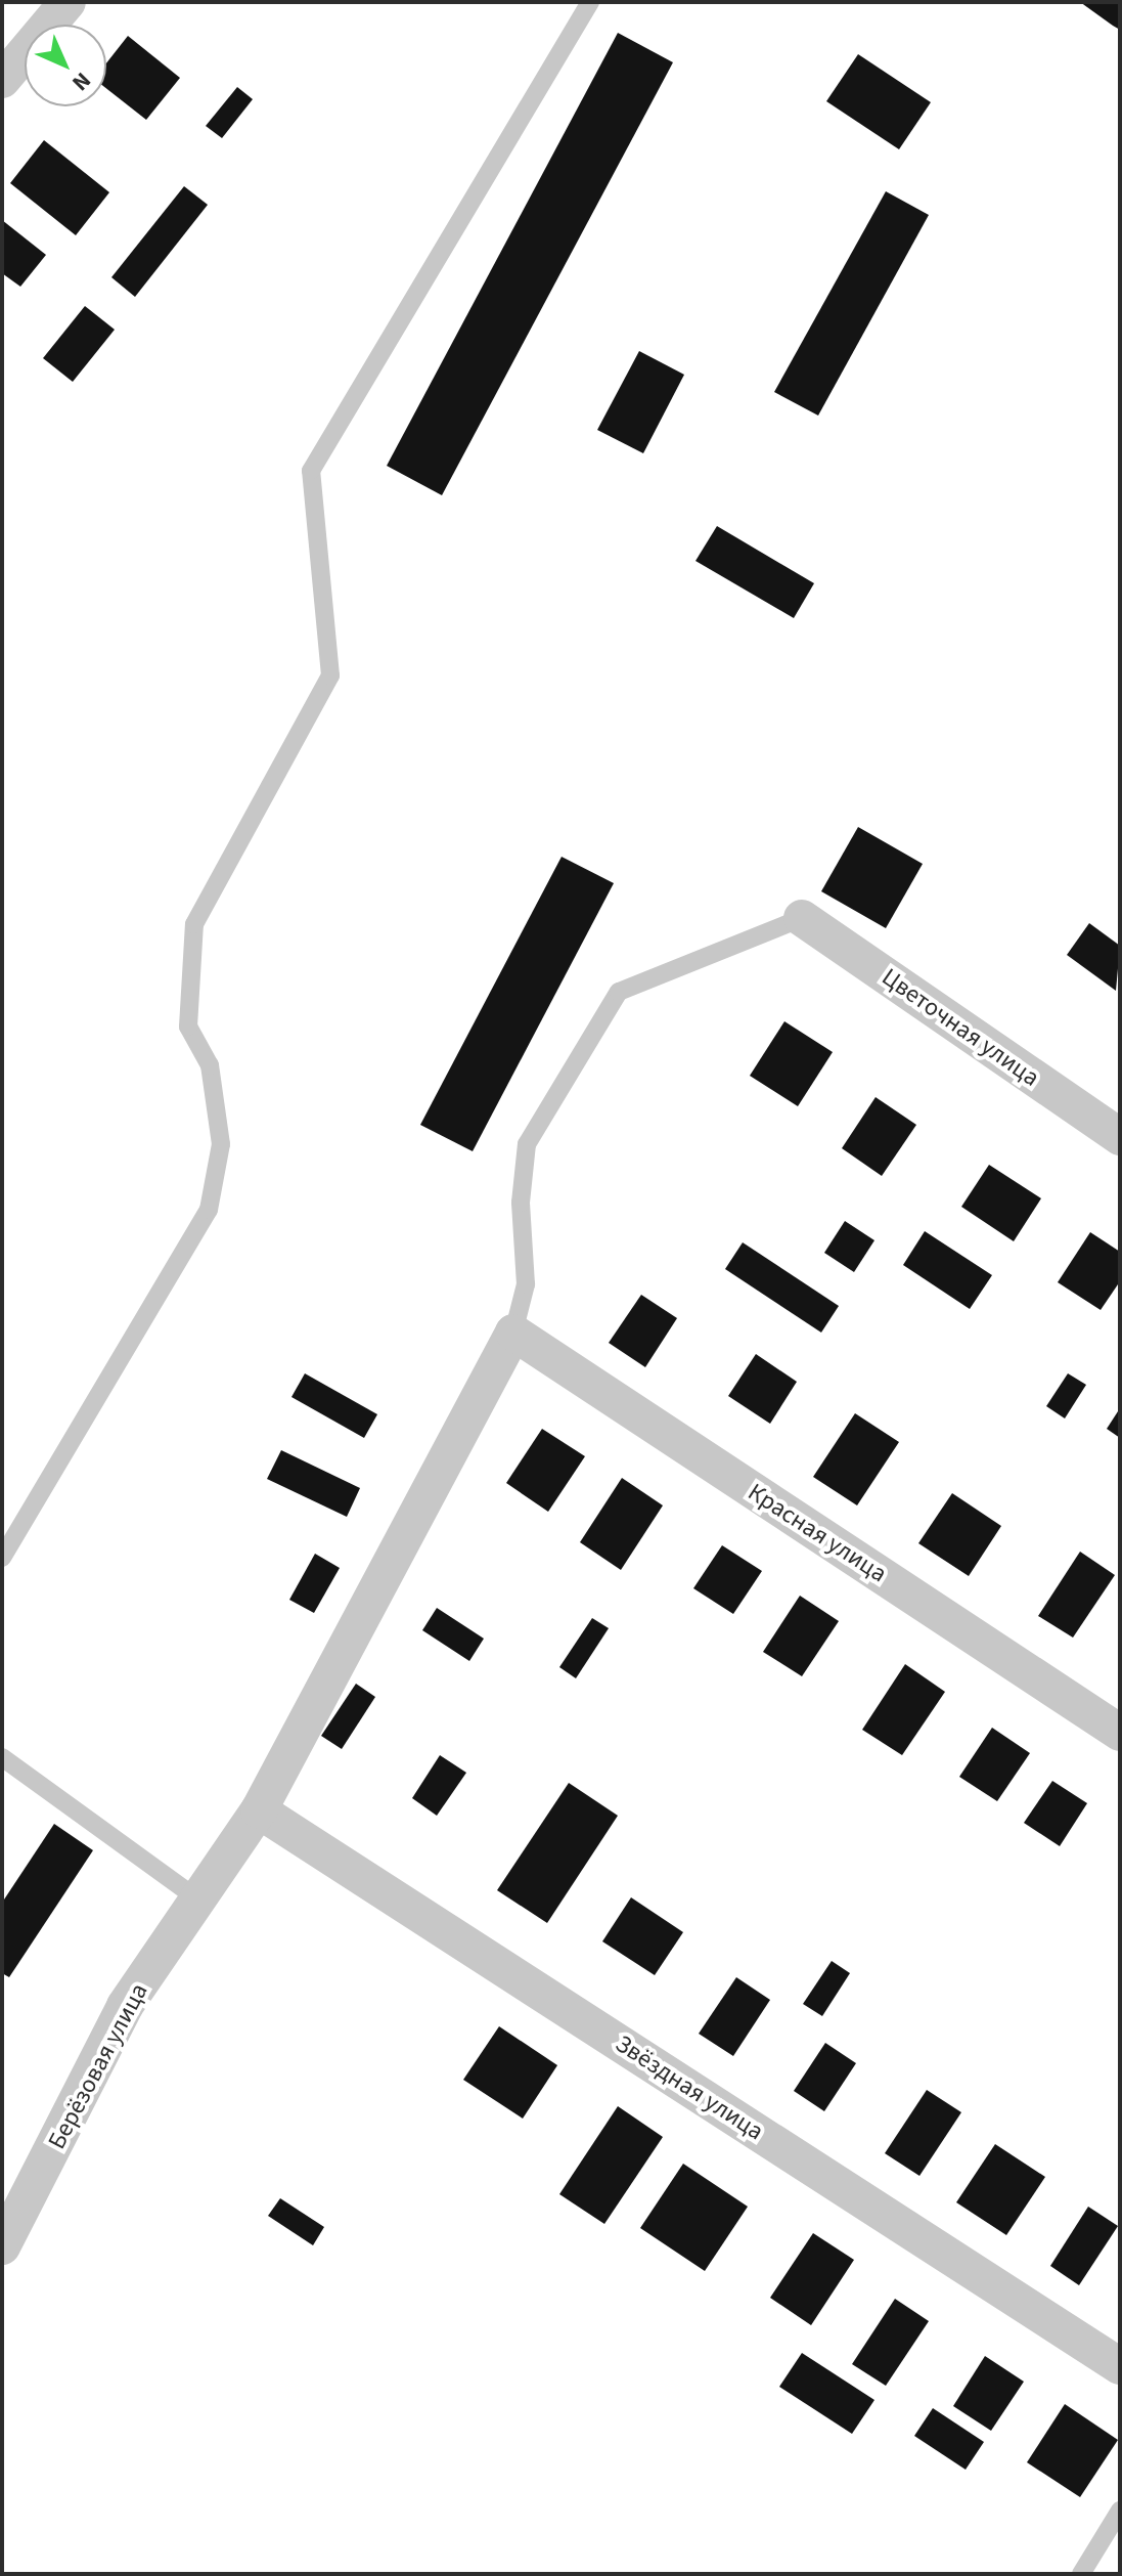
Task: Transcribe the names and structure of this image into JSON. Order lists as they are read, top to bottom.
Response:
{
  "streets": {
    "street": [
      "Цветочная улица",
      "Красная улица",
      "Берёзовая улица",
      "Звёздная улица"
    ]
  },
  "crossings": [
    ["Красная улица", "Берёзовая улица"],
    ["Берёзовая улица", "Звёздная улица"]
  ],
  "north": "bottom right"
}
